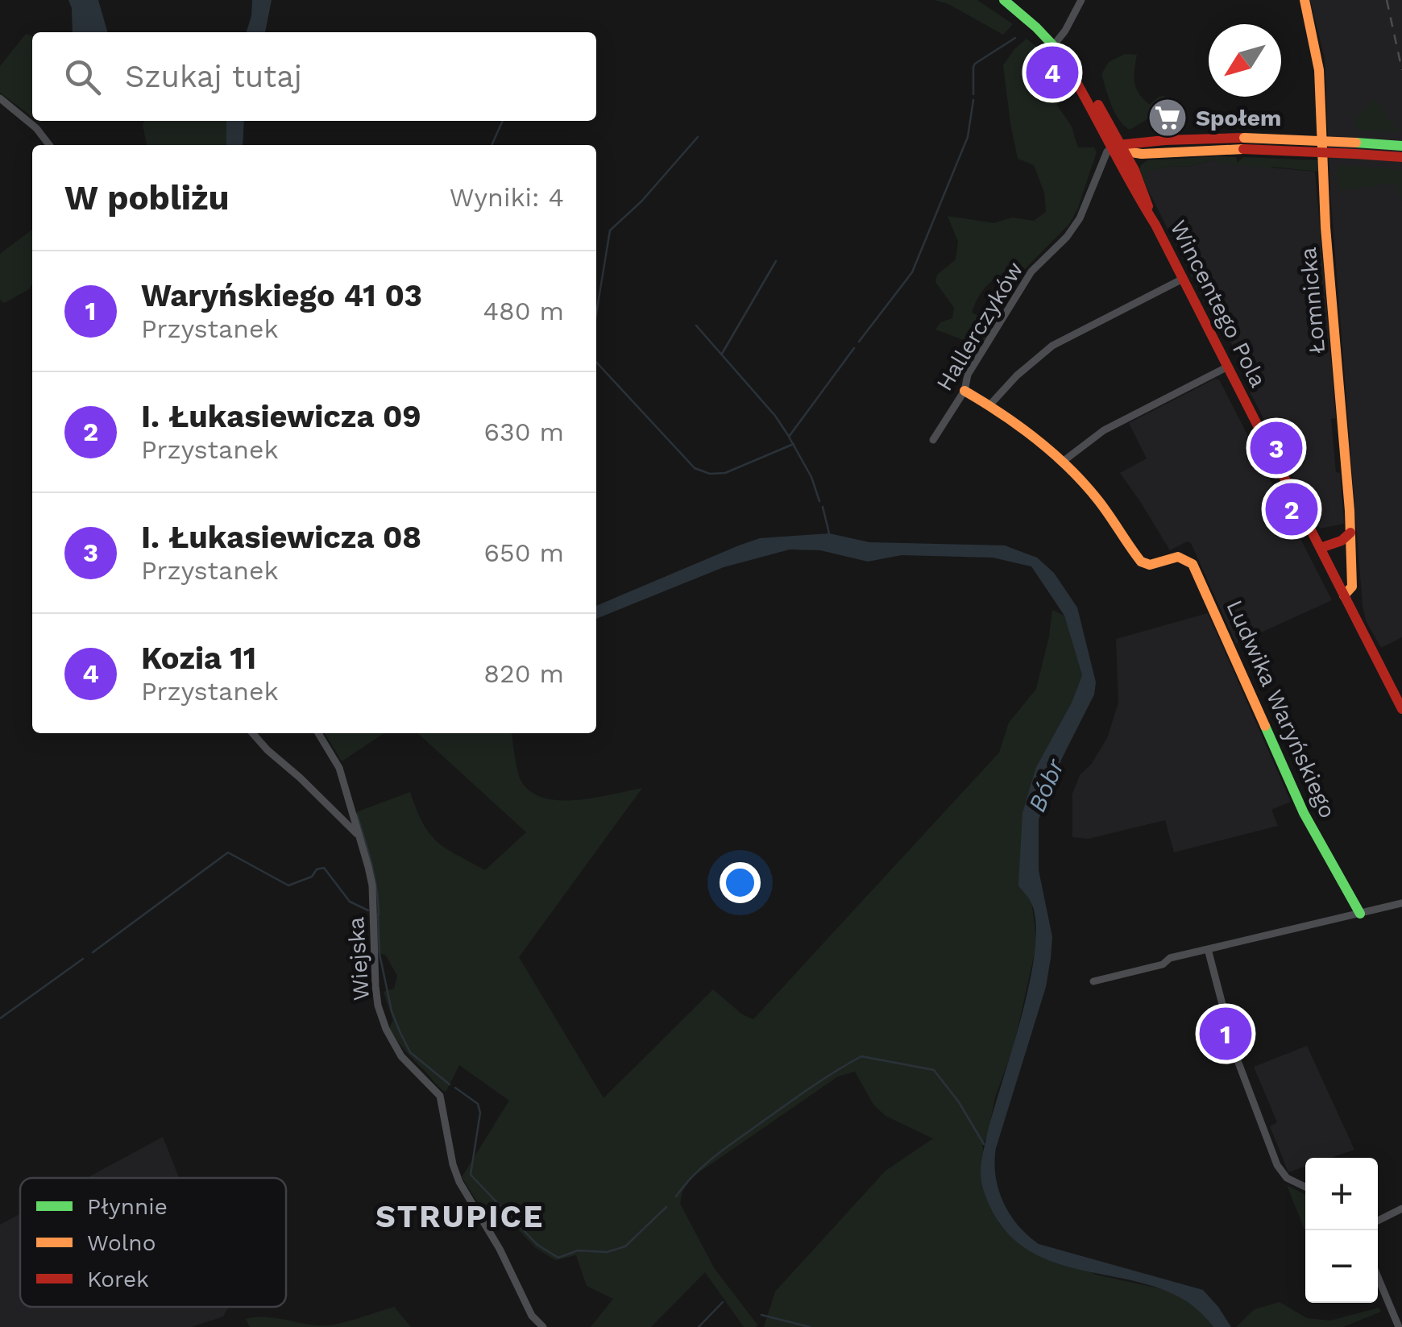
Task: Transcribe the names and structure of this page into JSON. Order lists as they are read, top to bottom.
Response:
{
  "streets": {
    "street": [
      "Łomnicka",
      "Wincentego Pola",
      "Hallerczyków",
      "Ludwika Waryńskiego",
      "Wiejska"
    ]
  },
  "crossings": [
    ["Łomnicka", "Wincentego Pola"],
    ["Wincentego Pola", "Hallerczyków"]
  ],
  "districts": ["STRUPICE"],
  "water": ["Bóbr"],
  "places": {
    "supermarket": ["Społem"]
  },
  "legend": ["Płynnie", "Wolno", "Korek"],
  "north": "bottom left",
  "page": {
    "search": "Szukaj tutaj",
    "pins": [
      "4",
      "3",
      "2",
      "1"
    ],
    "heading": ["W pobliżu", "Wyniki: 4"],
    "list": [
      {
        "mark": "1",
        "name": "Waryńskiego 41 03",
        "note": "Przystanek",
        "value": "480 m"
      },
      {
        "mark": "2",
        "name": "I. Łukasiewicza 09",
        "note": "Przystanek",
        "value": "630 m"
      },
      {
        "mark": "3",
        "name": "I. Łukasiewicza 08",
        "note": "Przystanek",
        "value": "650 m"
      },
      {
        "mark": "4",
        "name": "Kozia 11",
        "note": "Przystanek",
        "value": "820 m"
      }
    ],
    "map_buttons": ["+", "−"]
  }
}
